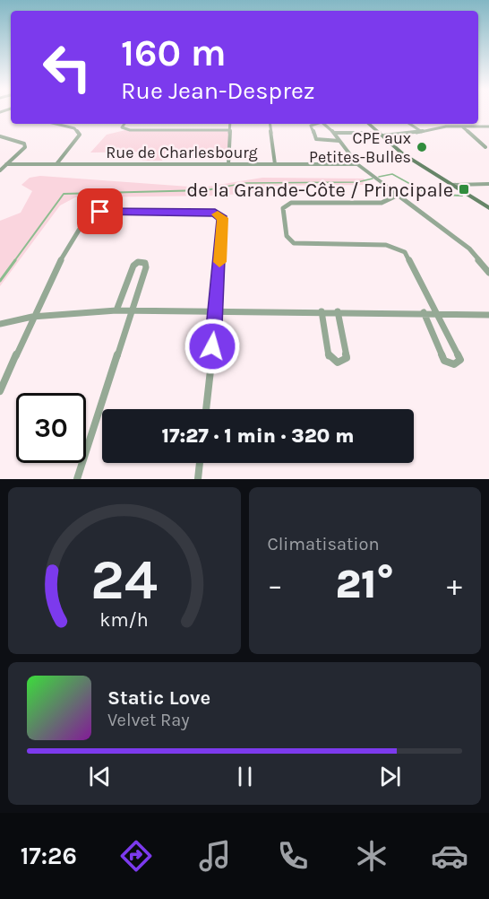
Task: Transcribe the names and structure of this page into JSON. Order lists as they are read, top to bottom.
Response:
{
  "streets": {
    "street": ["Rue de Charlesbourg"]
  },
  "places": {
    "other": ["CPE aux Petites-Bulles"],
    "transit": ["de la Grande-Côte / Principale"]
  },
  "page": {
    "turn": ["160 m", "Rue Jean-Desprez"],
    "limit": "30",
    "trip": "17:27 · 1 min · 320 m",
    "tile": "Climatisation",
    "heat": ["−", "21°", "+"],
    "song": ["Static Love", "Velvet Ray"],
    "tabs": "17:26",
    "gauge": ["24", "km/h"]
  }
}
